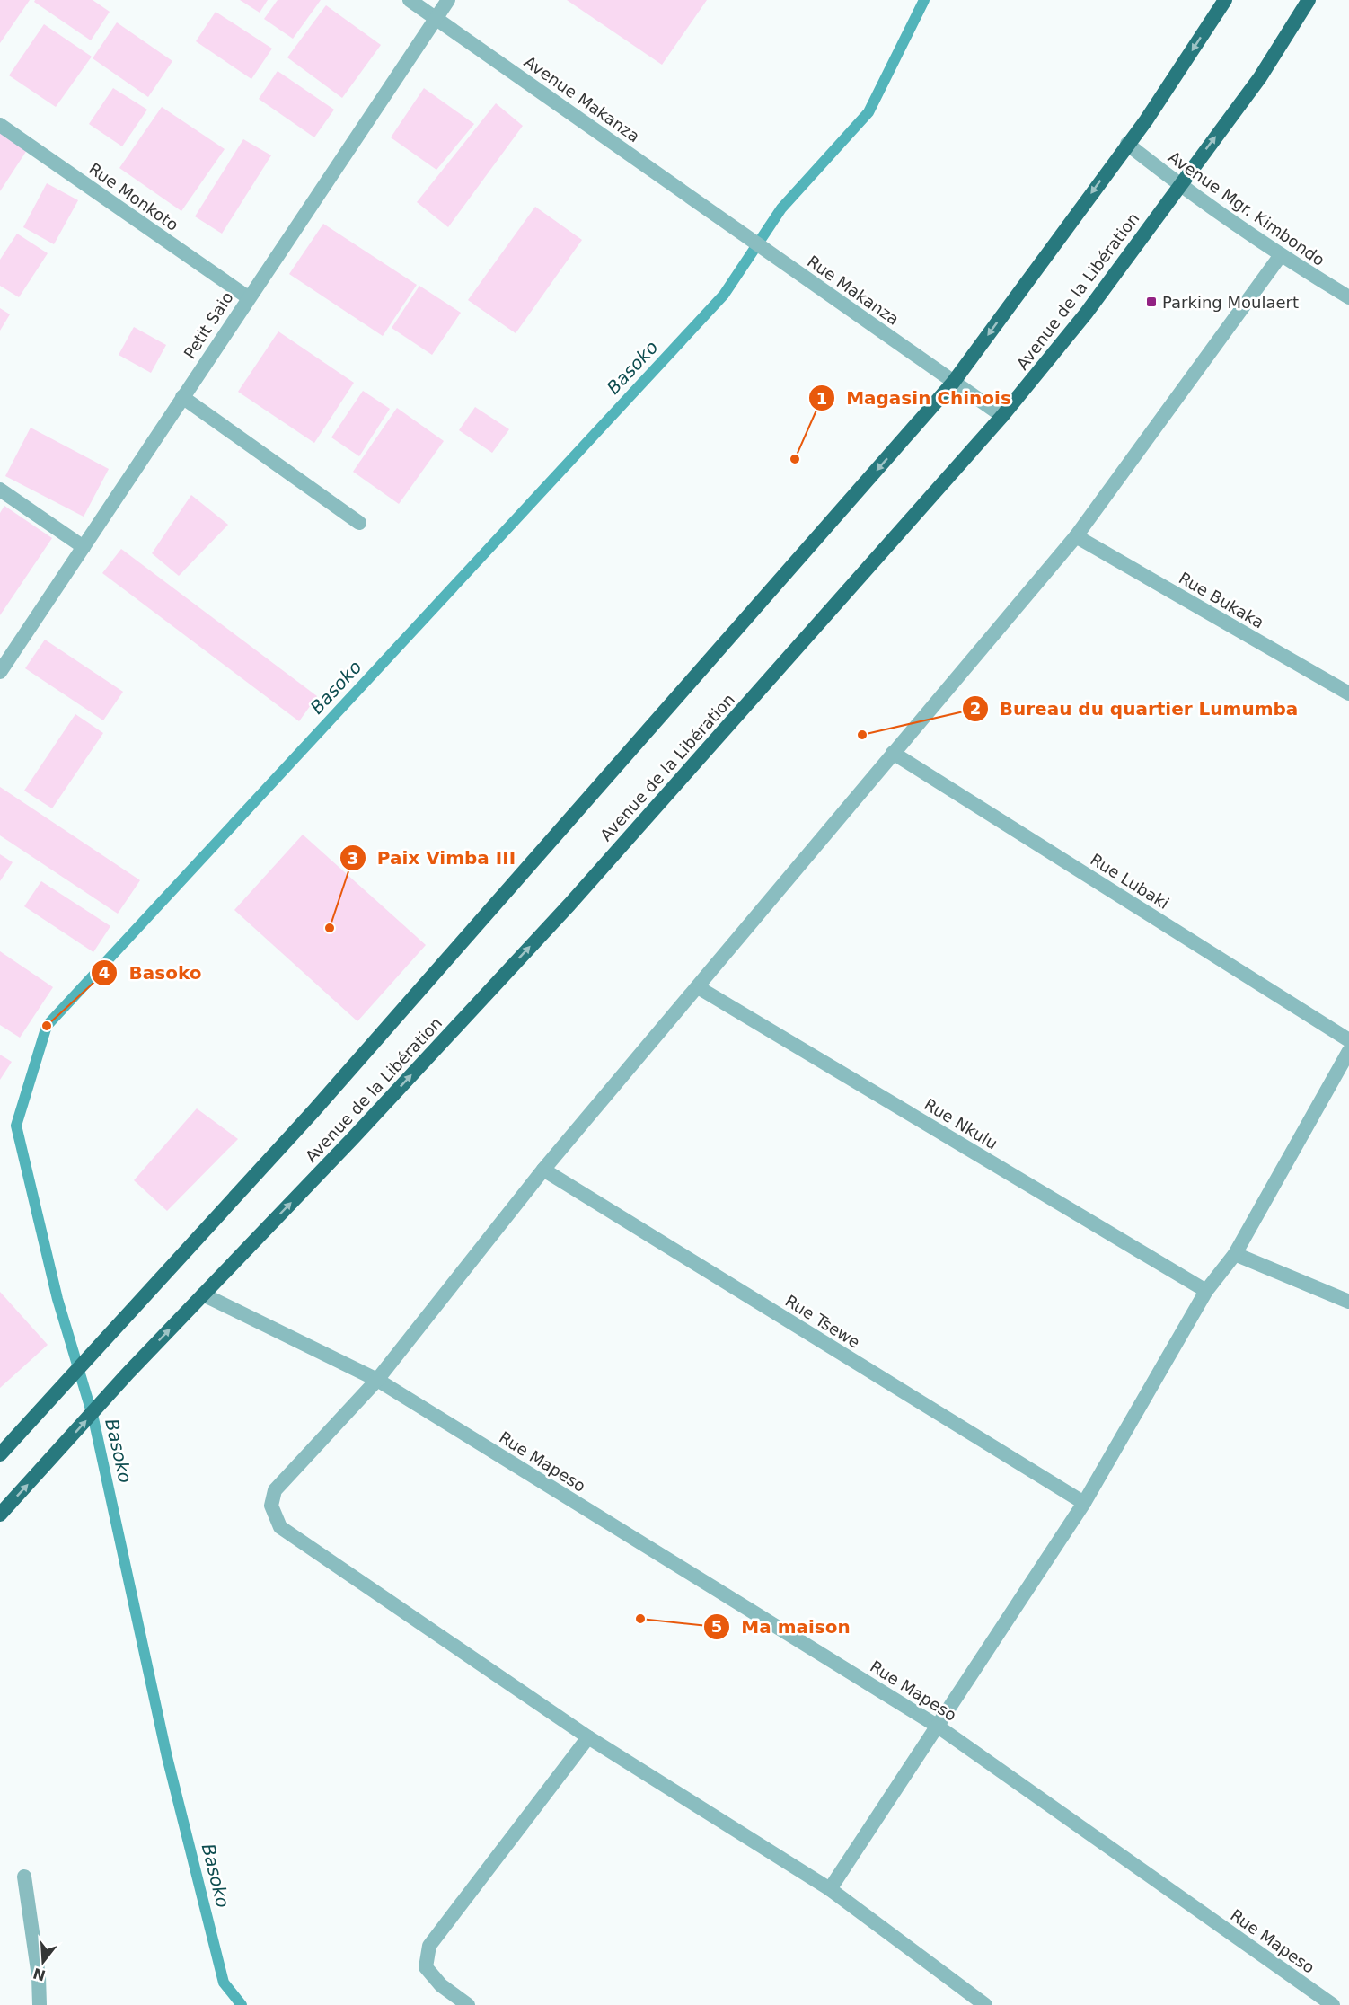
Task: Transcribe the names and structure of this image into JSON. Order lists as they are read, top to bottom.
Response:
{
  "streets": {
    "highway": ["Avenue de la Libération"],
    "street": [
      "Avenue Makanza",
      "Rue Monkoto",
      "Avenue Mgr. Kimbondo",
      "Rue Makanza",
      "Petit Saio",
      "Rue Bukaka",
      "Rue Lubaki",
      "Rue Nkulu",
      "Rue Tsewe",
      "Rue Mapeso"
    ]
  },
  "crossings": [
    ["Avenue Makanza", "Rue Makanza"],
    ["Avenue Makanza", "Petit Saio"],
    ["Rue Monkoto", "Petit Saio"],
    ["Avenue Mgr. Kimbondo", "Avenue de la Libération"],
    ["Rue Makanza", "Avenue de la Libération"],
    ["Avenue de la Libération", "Rue Mapeso"]
  ],
  "water": ["Basoko"],
  "places": {
    "transit": ["Parking Moulaert"],
    "other": [
      "Magasin Chinois",
      "Bureau du quartier Lumumba",
      "Paix Vimba III",
      "Basoko",
      "Ma maison"
    ]
  },
  "north": "bottom"
}
